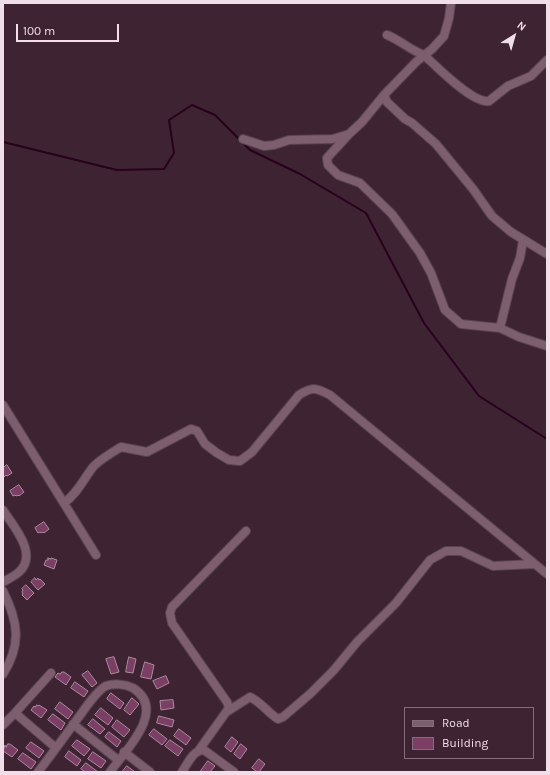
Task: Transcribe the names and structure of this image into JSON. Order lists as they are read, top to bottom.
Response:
{
  "legend": ["Road", "Building"],
  "scale_bar": "100 m",
  "north": "top right"
}
